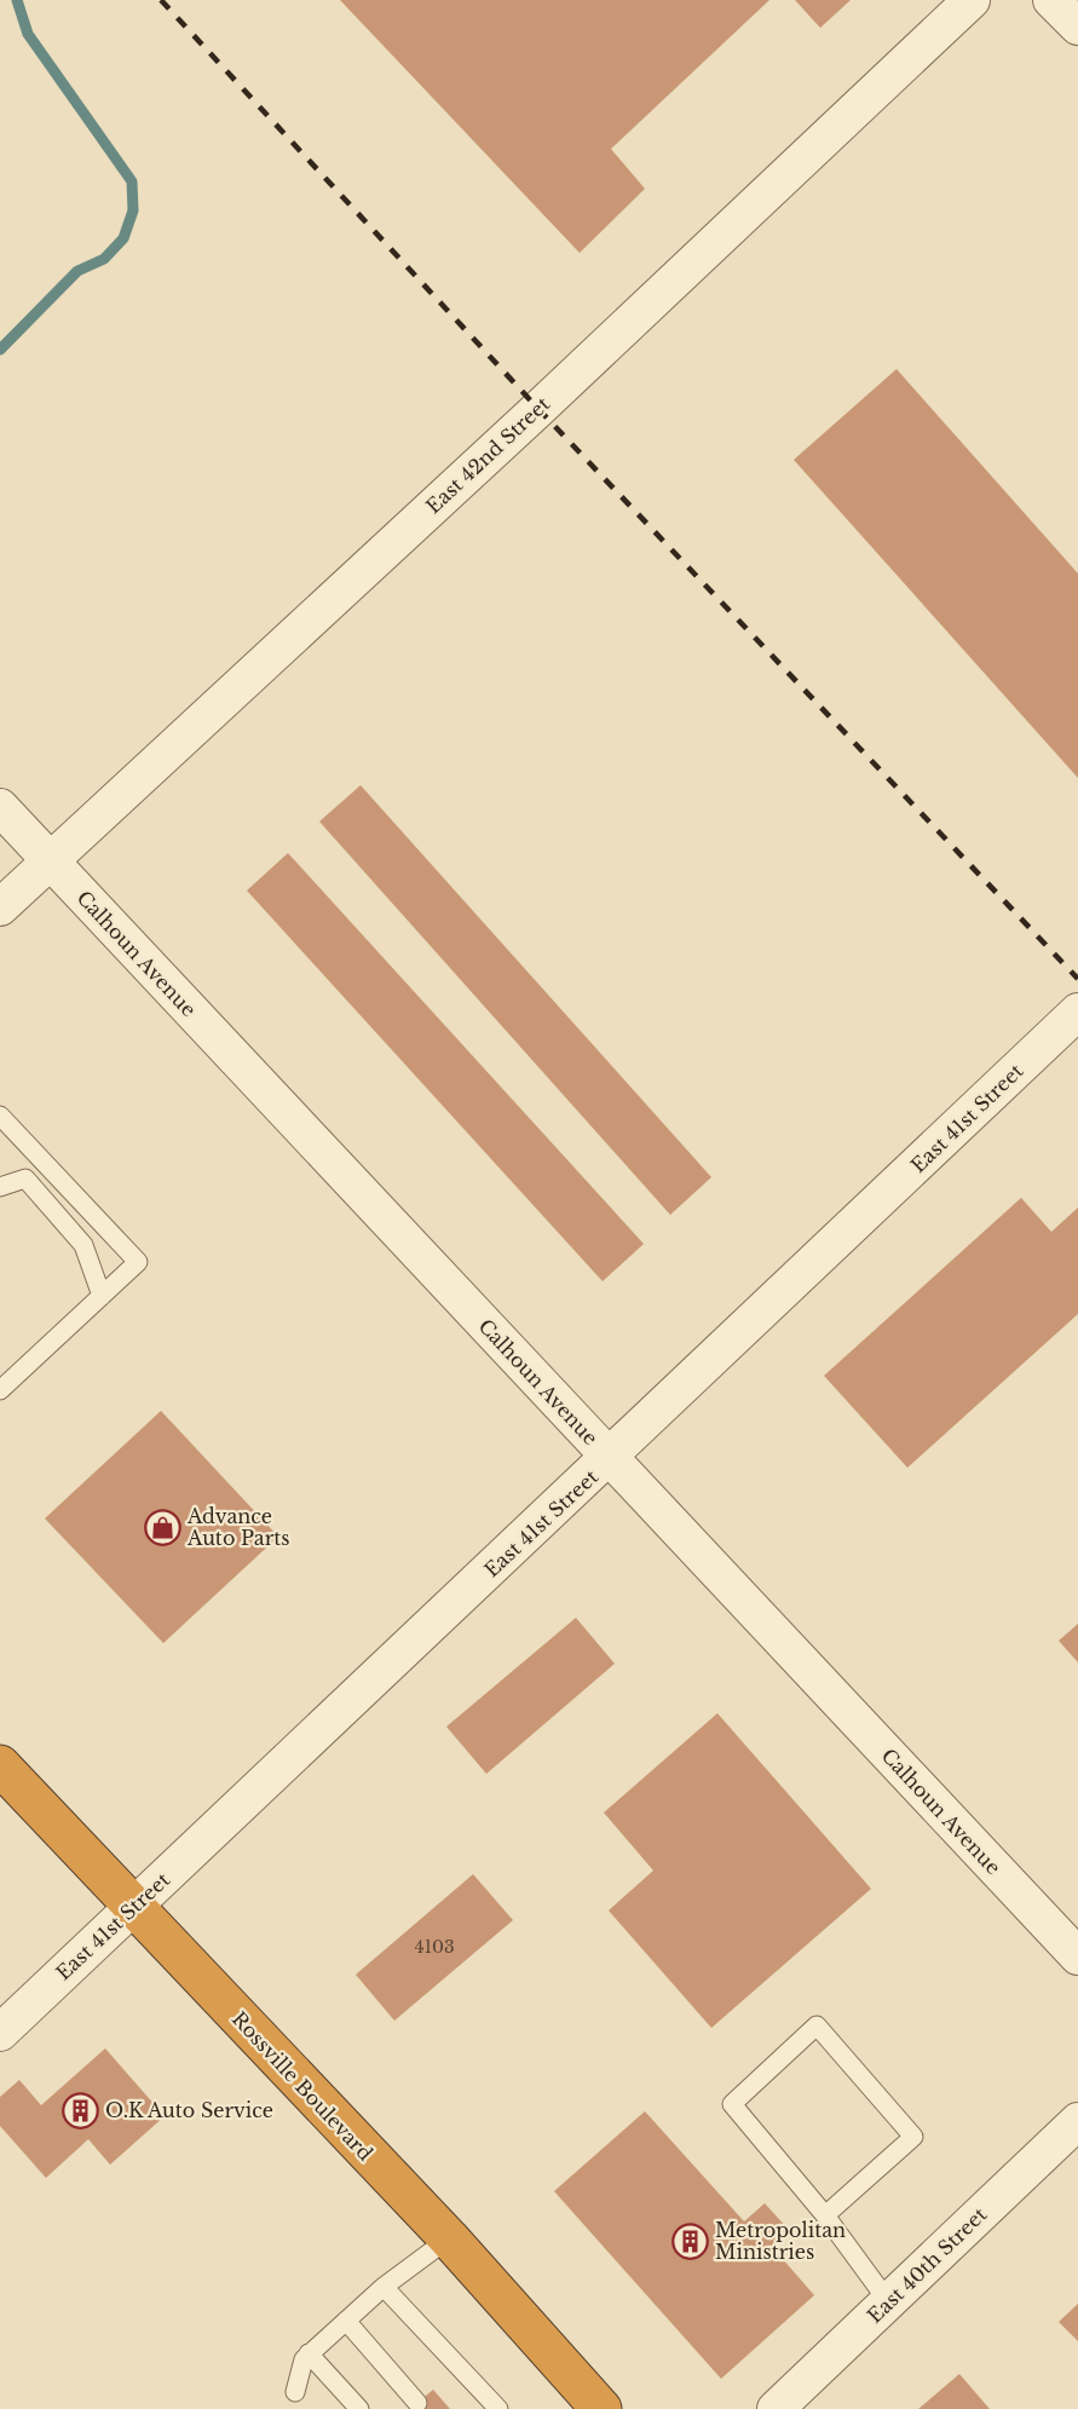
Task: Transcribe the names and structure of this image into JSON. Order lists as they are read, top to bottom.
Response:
{
  "streets": {
    "highway": ["Rossville Boulevard"],
    "street": [
      "East 42nd Street",
      "Calhoun Avenue",
      "East 41st Street",
      "East 40th Street"
    ]
  },
  "crossings": [
    ["East 42nd Street", "Calhoun Avenue"],
    ["Calhoun Avenue", "East 41st Street"],
    ["East 41st Street", "Rossville Boulevard"]
  ],
  "places": {
    "shop": ["Advance Auto Parts"],
    "building": ["O.K Auto Service", "Metropolitan Ministries"]
  },
  "house_numbers": ["4103"]
}
